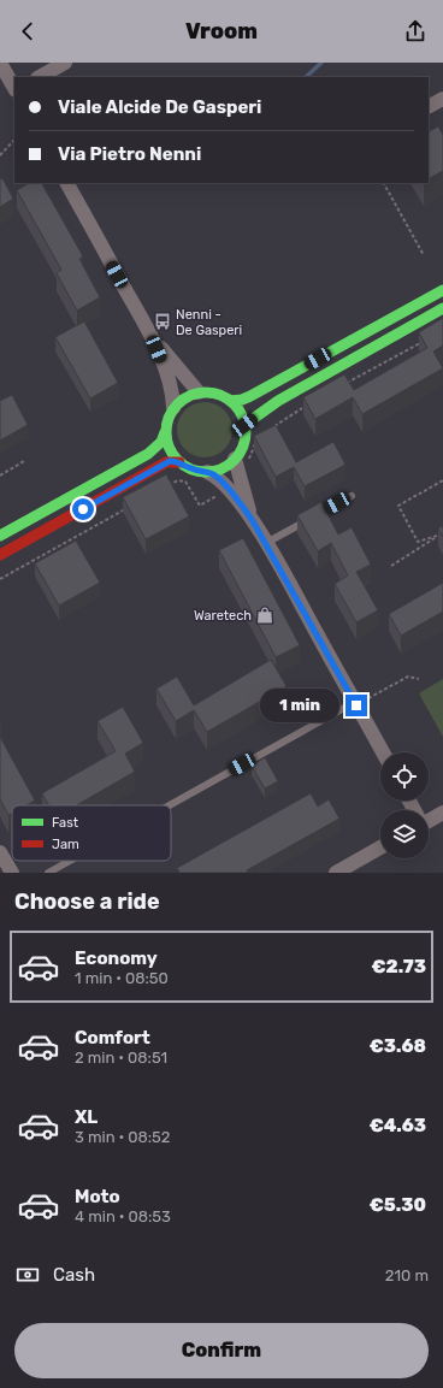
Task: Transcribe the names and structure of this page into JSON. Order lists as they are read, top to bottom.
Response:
{
  "places": {
    "bus stop": ["Nenni - De Gasperi"],
    "shop": ["Waretech"]
  },
  "legend": ["Fast", "Jam"],
  "page": {
    "header": "Vroom",
    "banner": ["Viale Alcide De Gasperi", "Via Pietro Nenni"],
    "bubble": "1 min",
    "heading": "Choose a ride",
    "list": [
      {
        "name": "Economy",
        "note": "1 min · 08:50",
        "value": "€2.73"
      },
      {
        "name": "Comfort",
        "note": "2 min · 08:51",
        "value": "€3.68"
      },
      {
        "name": "XL",
        "note": "3 min · 08:52",
        "value": "€4.63"
      },
      {
        "name": "Moto",
        "note": "4 min · 08:53",
        "value": "€5.30"
      }
    ],
    "pay": ["Cash", "210 m"],
    "buttons": "Confirm"
  }
}
